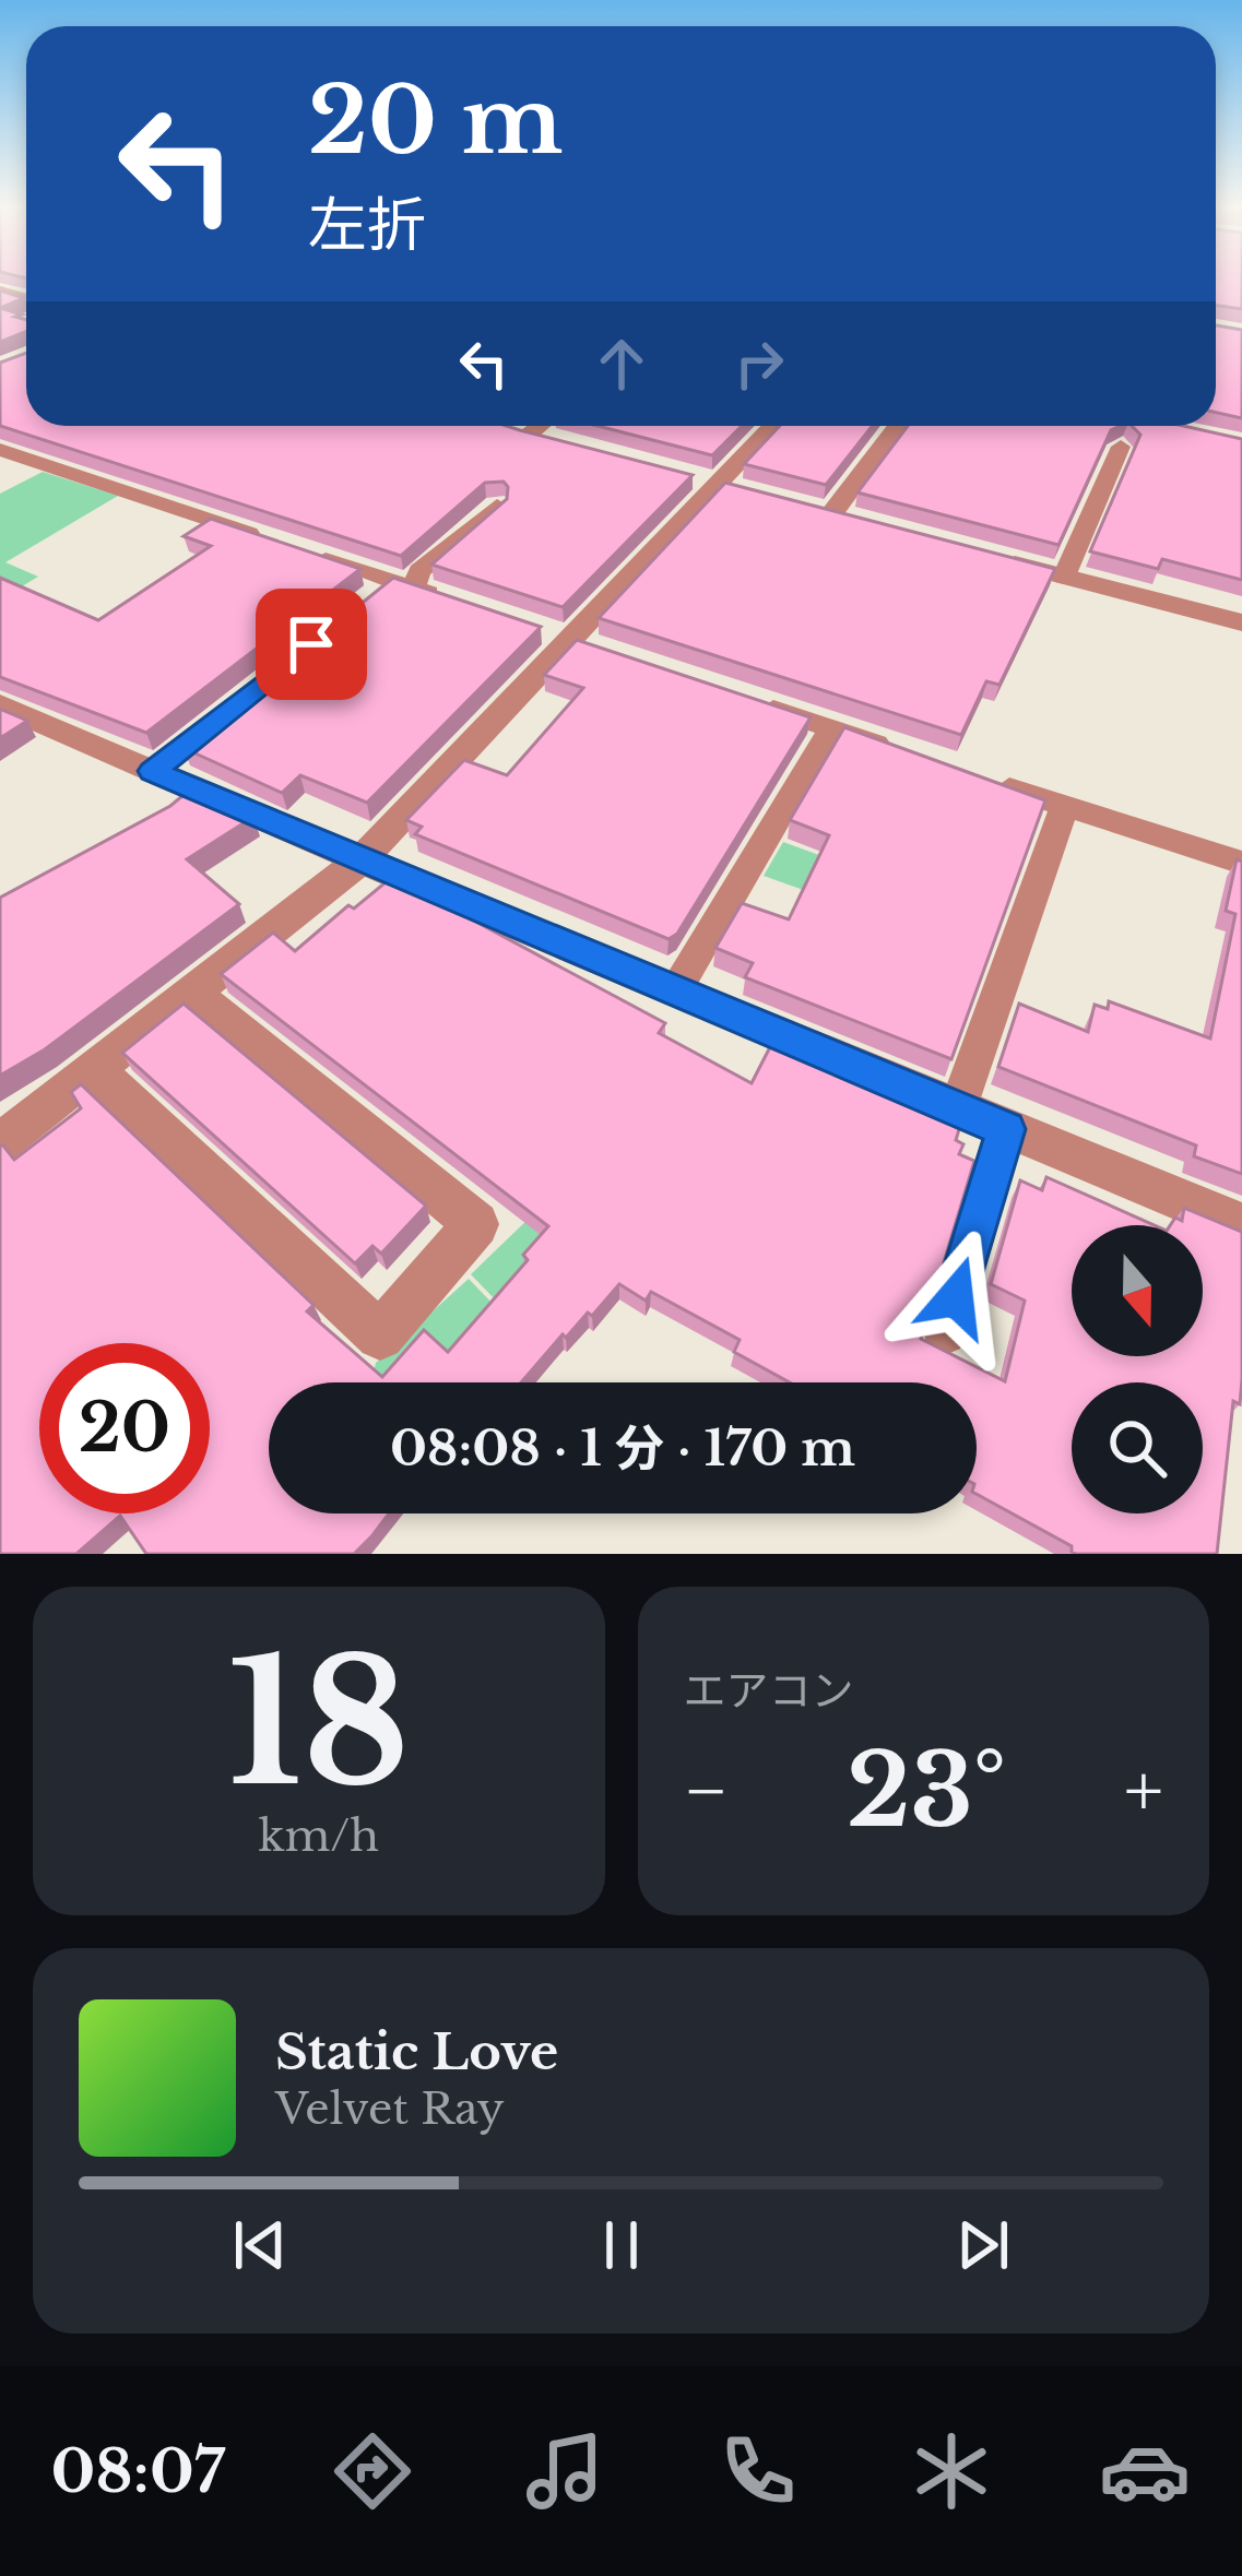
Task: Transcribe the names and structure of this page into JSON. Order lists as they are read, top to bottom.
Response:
{
  "north": "bottom",
  "page": {
    "turn": ["20 m", "左折"],
    "limit": "20",
    "trip": "08:08 · 1 分 · 170 m",
    "tile": [
      ["18", "km/h"],
      "エアコン"
    ],
    "heat": ["−", "23°", "+"],
    "song": ["Static Love", "Velvet Ray"],
    "tabs": "08:07"
  }
}
